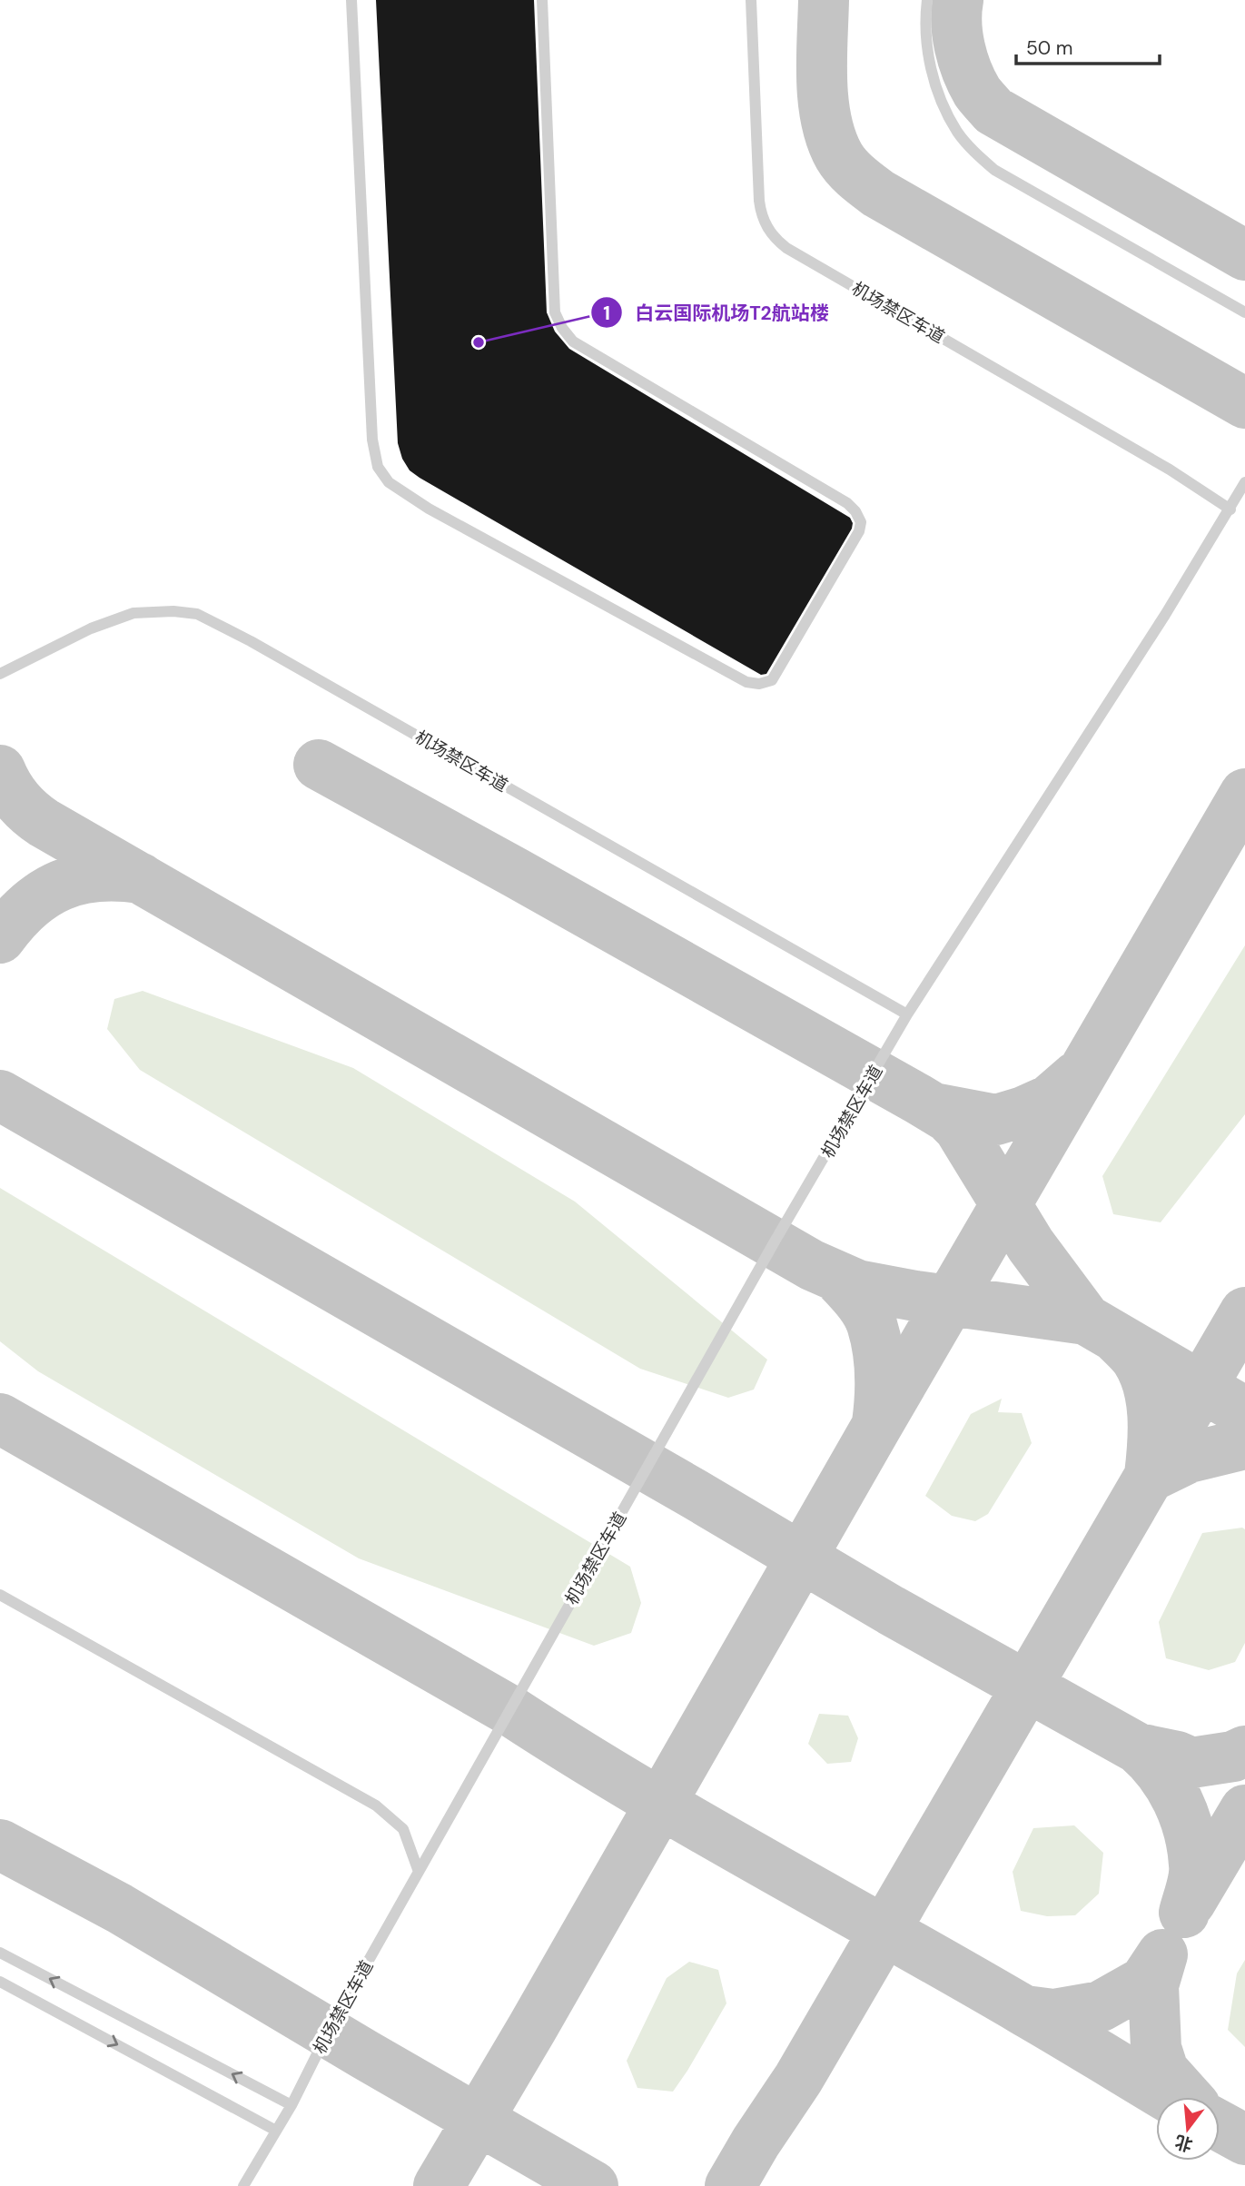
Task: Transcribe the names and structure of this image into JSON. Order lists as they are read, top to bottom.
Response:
{
  "streets": {
    "lane": ["机场禁区车道"]
  },
  "places": ["白云国际机场T2航站楼"],
  "scale_bar": "50 m",
  "north": "bottom"
}
